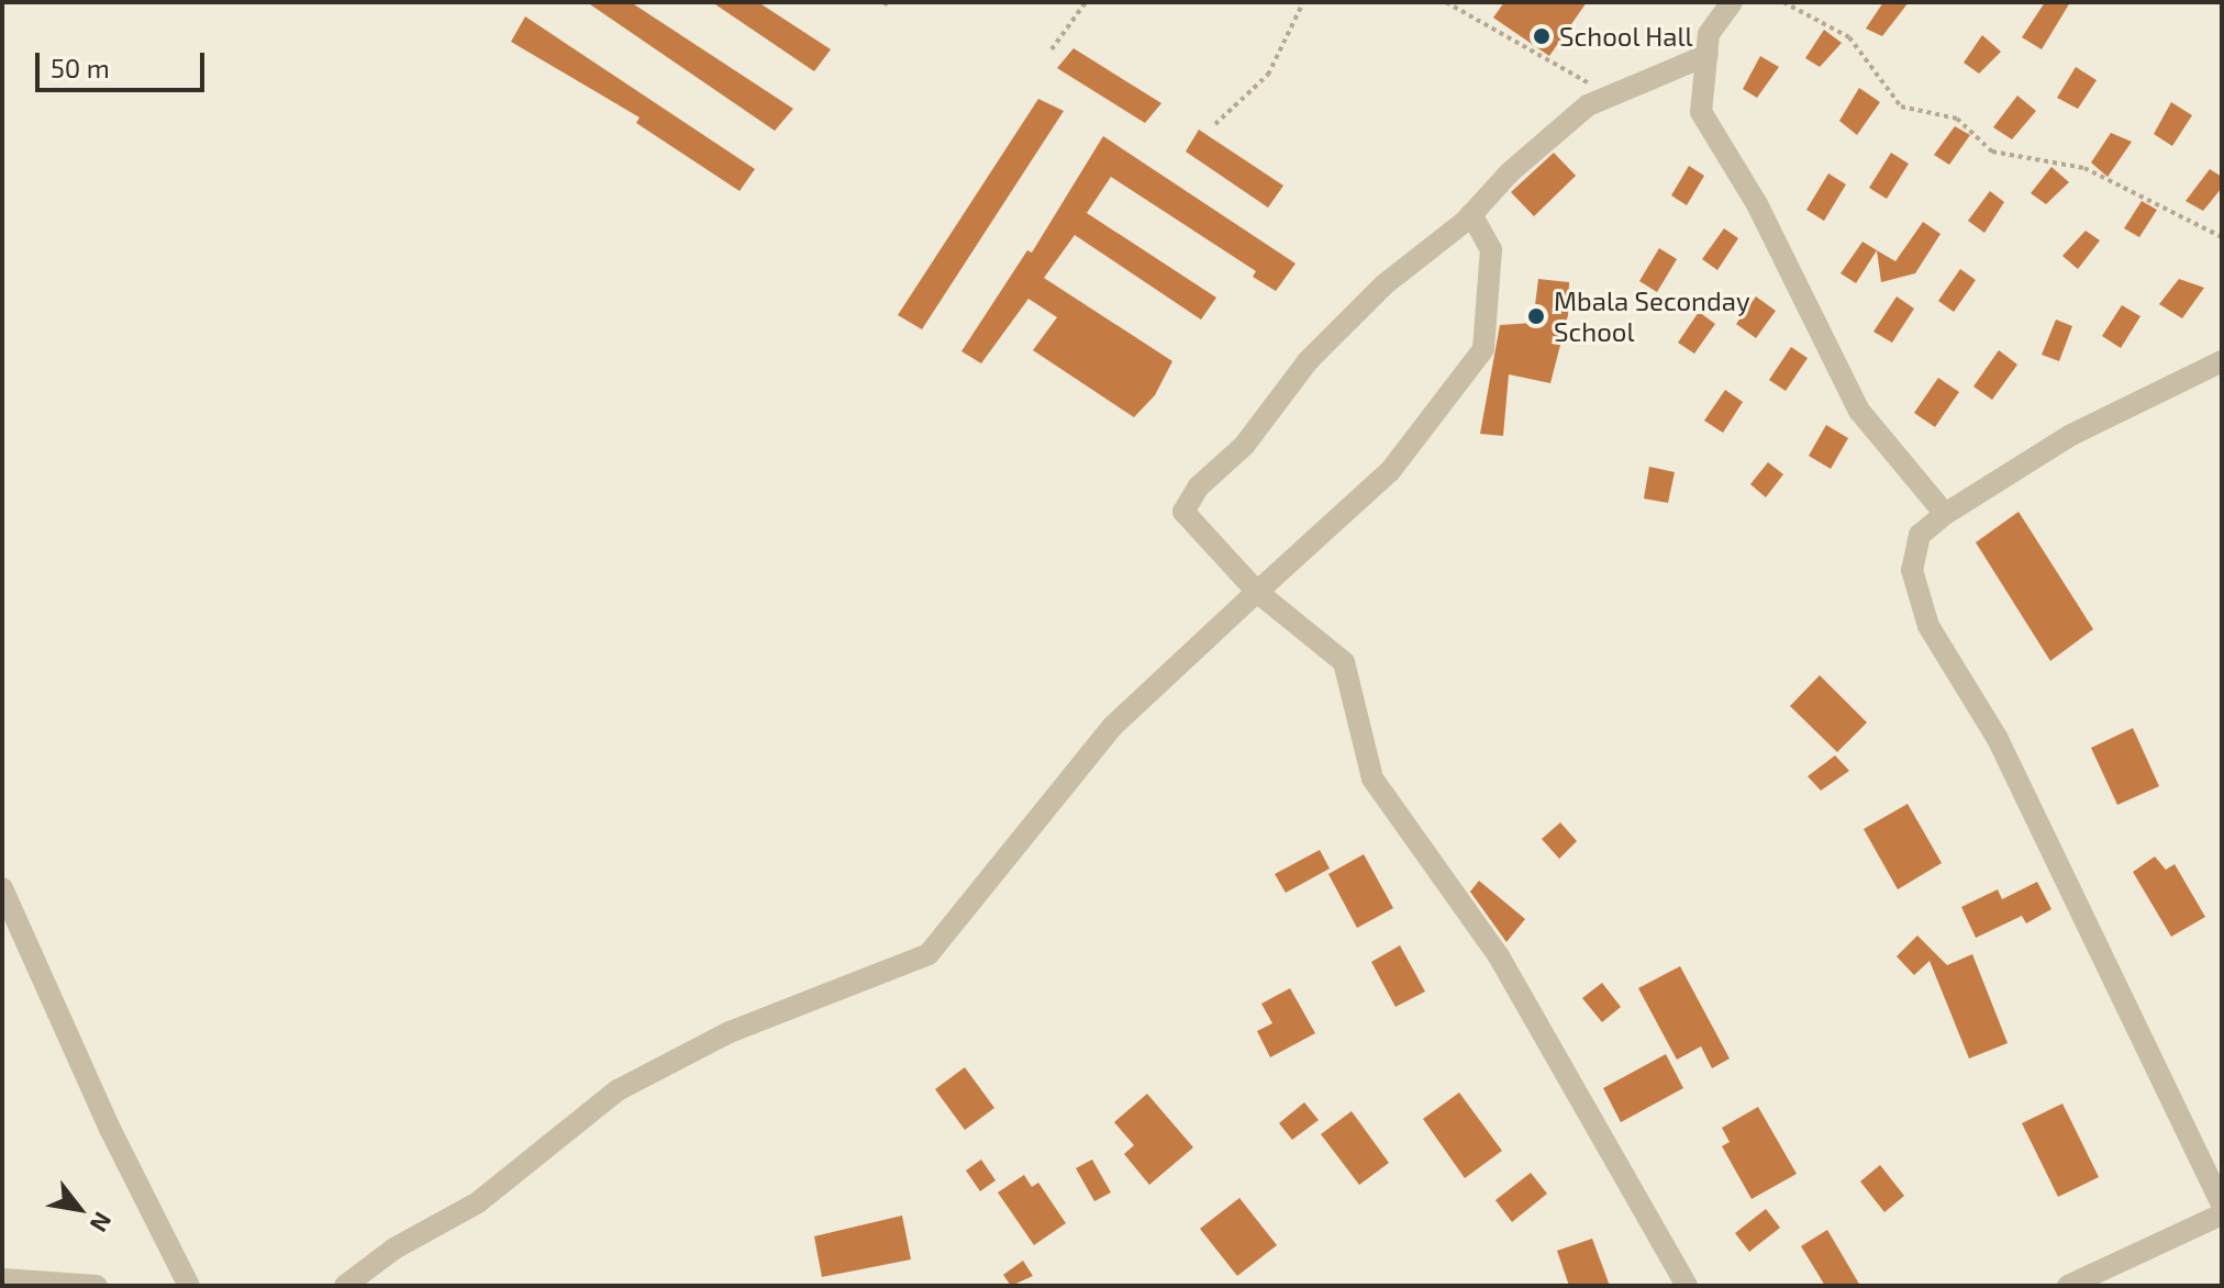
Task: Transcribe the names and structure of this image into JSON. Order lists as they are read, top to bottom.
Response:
{
  "places": ["School Hall", "Mbala Seconday School"],
  "scale_bar": "50 m",
  "north": "bottom right"
}
